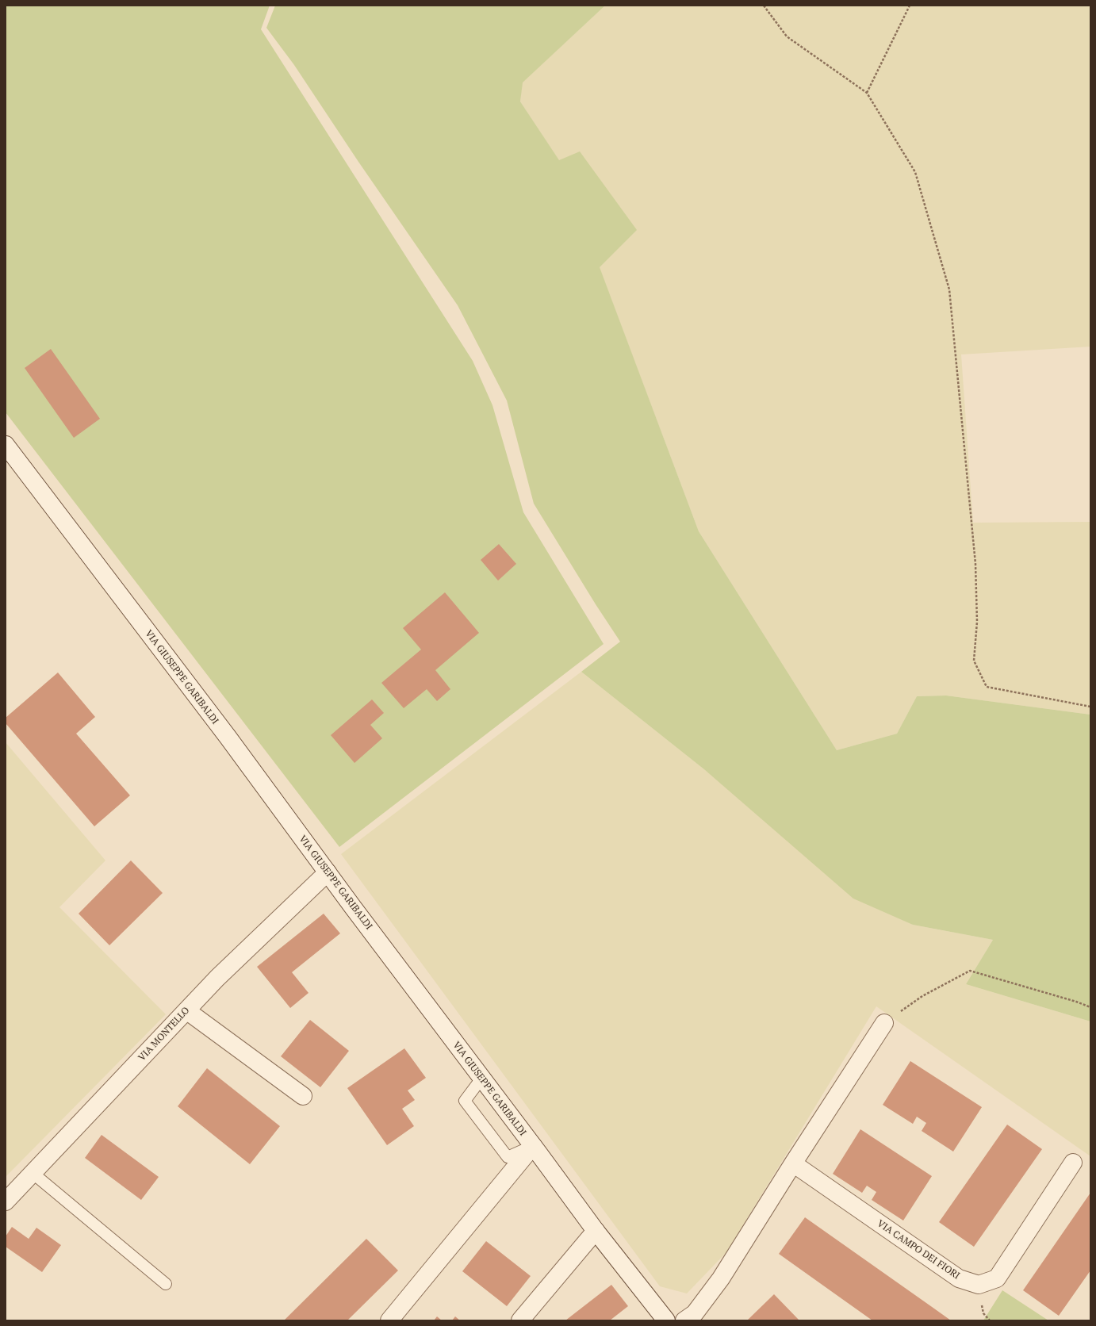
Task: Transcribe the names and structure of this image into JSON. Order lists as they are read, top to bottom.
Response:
{
  "streets": {
    "street": ["VIA GIUSEPPE GARIBALDI", "VIA MONTELLO", "VIA CAMPO DEI FIORI"]
  },
  "crossings": [
    ["VIA GIUSEPPE GARIBALDI", "VIA MONTELLO"]
  ]
}
